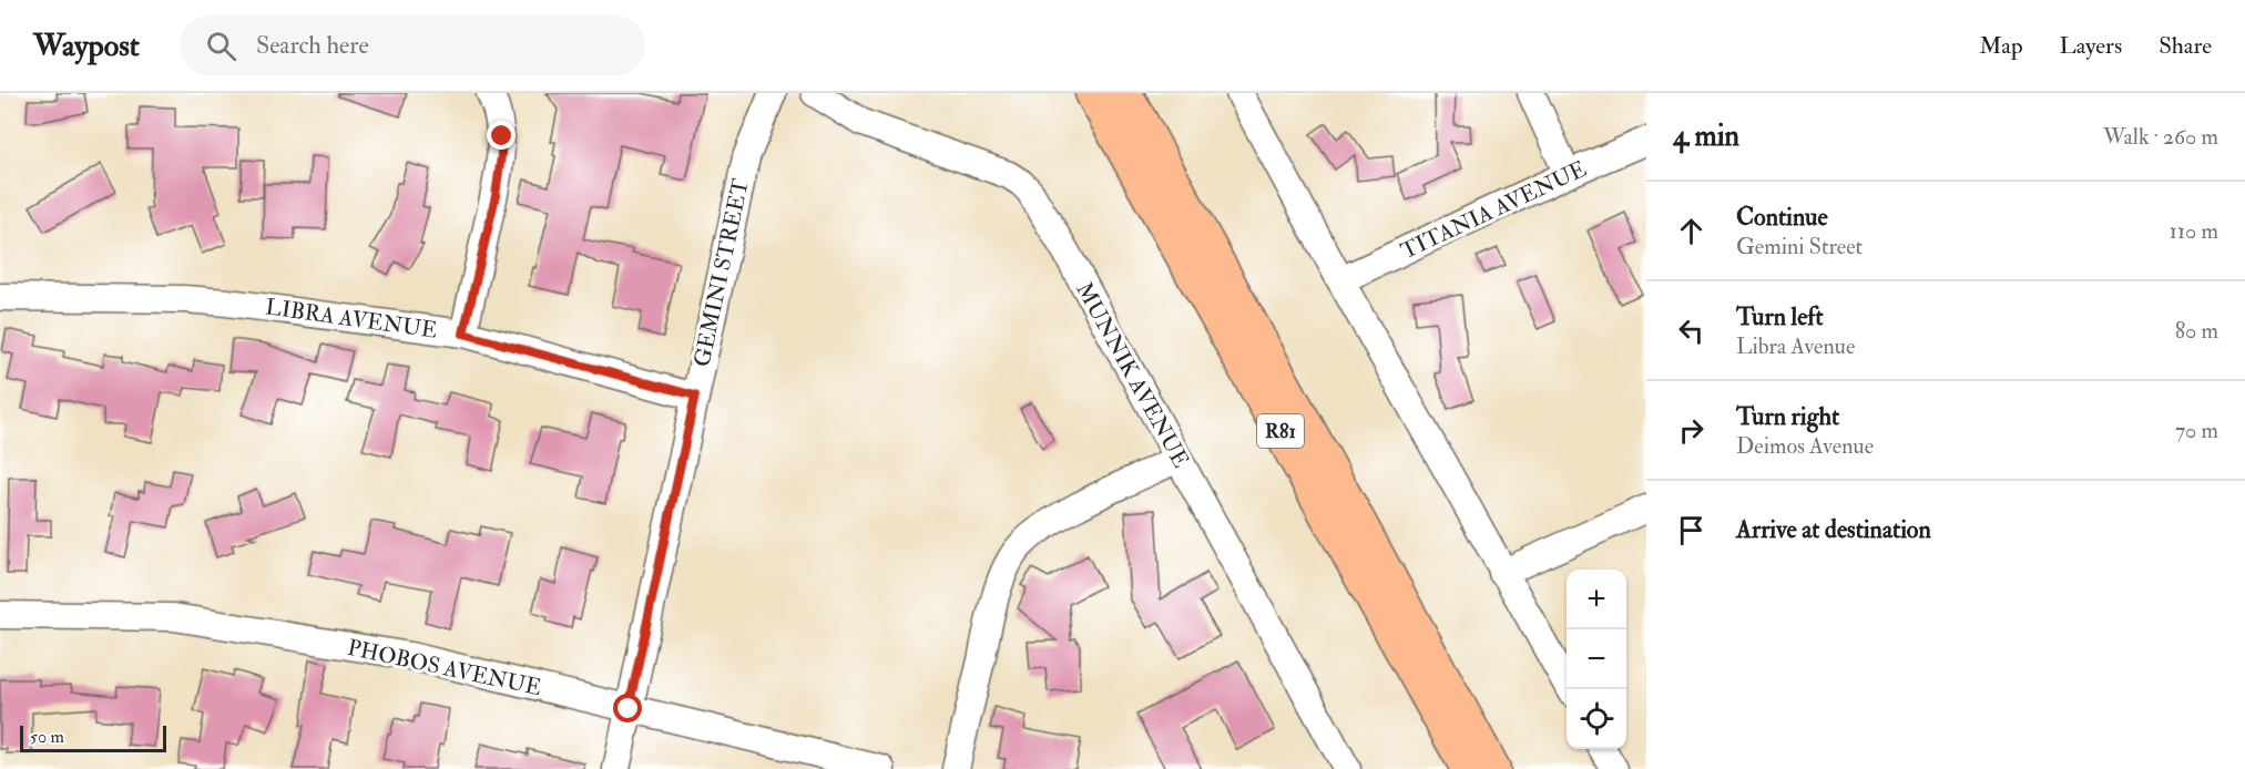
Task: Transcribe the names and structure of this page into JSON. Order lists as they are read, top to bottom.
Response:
{
  "streets": {
    "main road": ["R81"],
    "street": [
      "TITANIA AVENUE",
      "GEMINI STREET",
      "LIBRA AVENUE",
      "MUNNIK AVENUE",
      "PHOBOS AVENUE"
    ]
  },
  "crossings": [
    ["GEMINI STREET", "LIBRA AVENUE"],
    ["GEMINI STREET", "PHOBOS AVENUE"]
  ],
  "scale_bar": "50 m",
  "page": {
    "header": "Waypost",
    "search": "Search here",
    "nav": ["Map", "Layers", "Share"],
    "heading": ["4 min", "Walk · 260 m"],
    "list": [
      ["Continue", "Gemini Street", "110 m"],
      ["Turn left", "Libra Avenue", "80 m"],
      ["Turn right", "Deimos Avenue", "70 m"],
      "Arrive at destination"
    ],
    "map_buttons": ["+", "−"],
    "scale": "50 m"
  }
}
